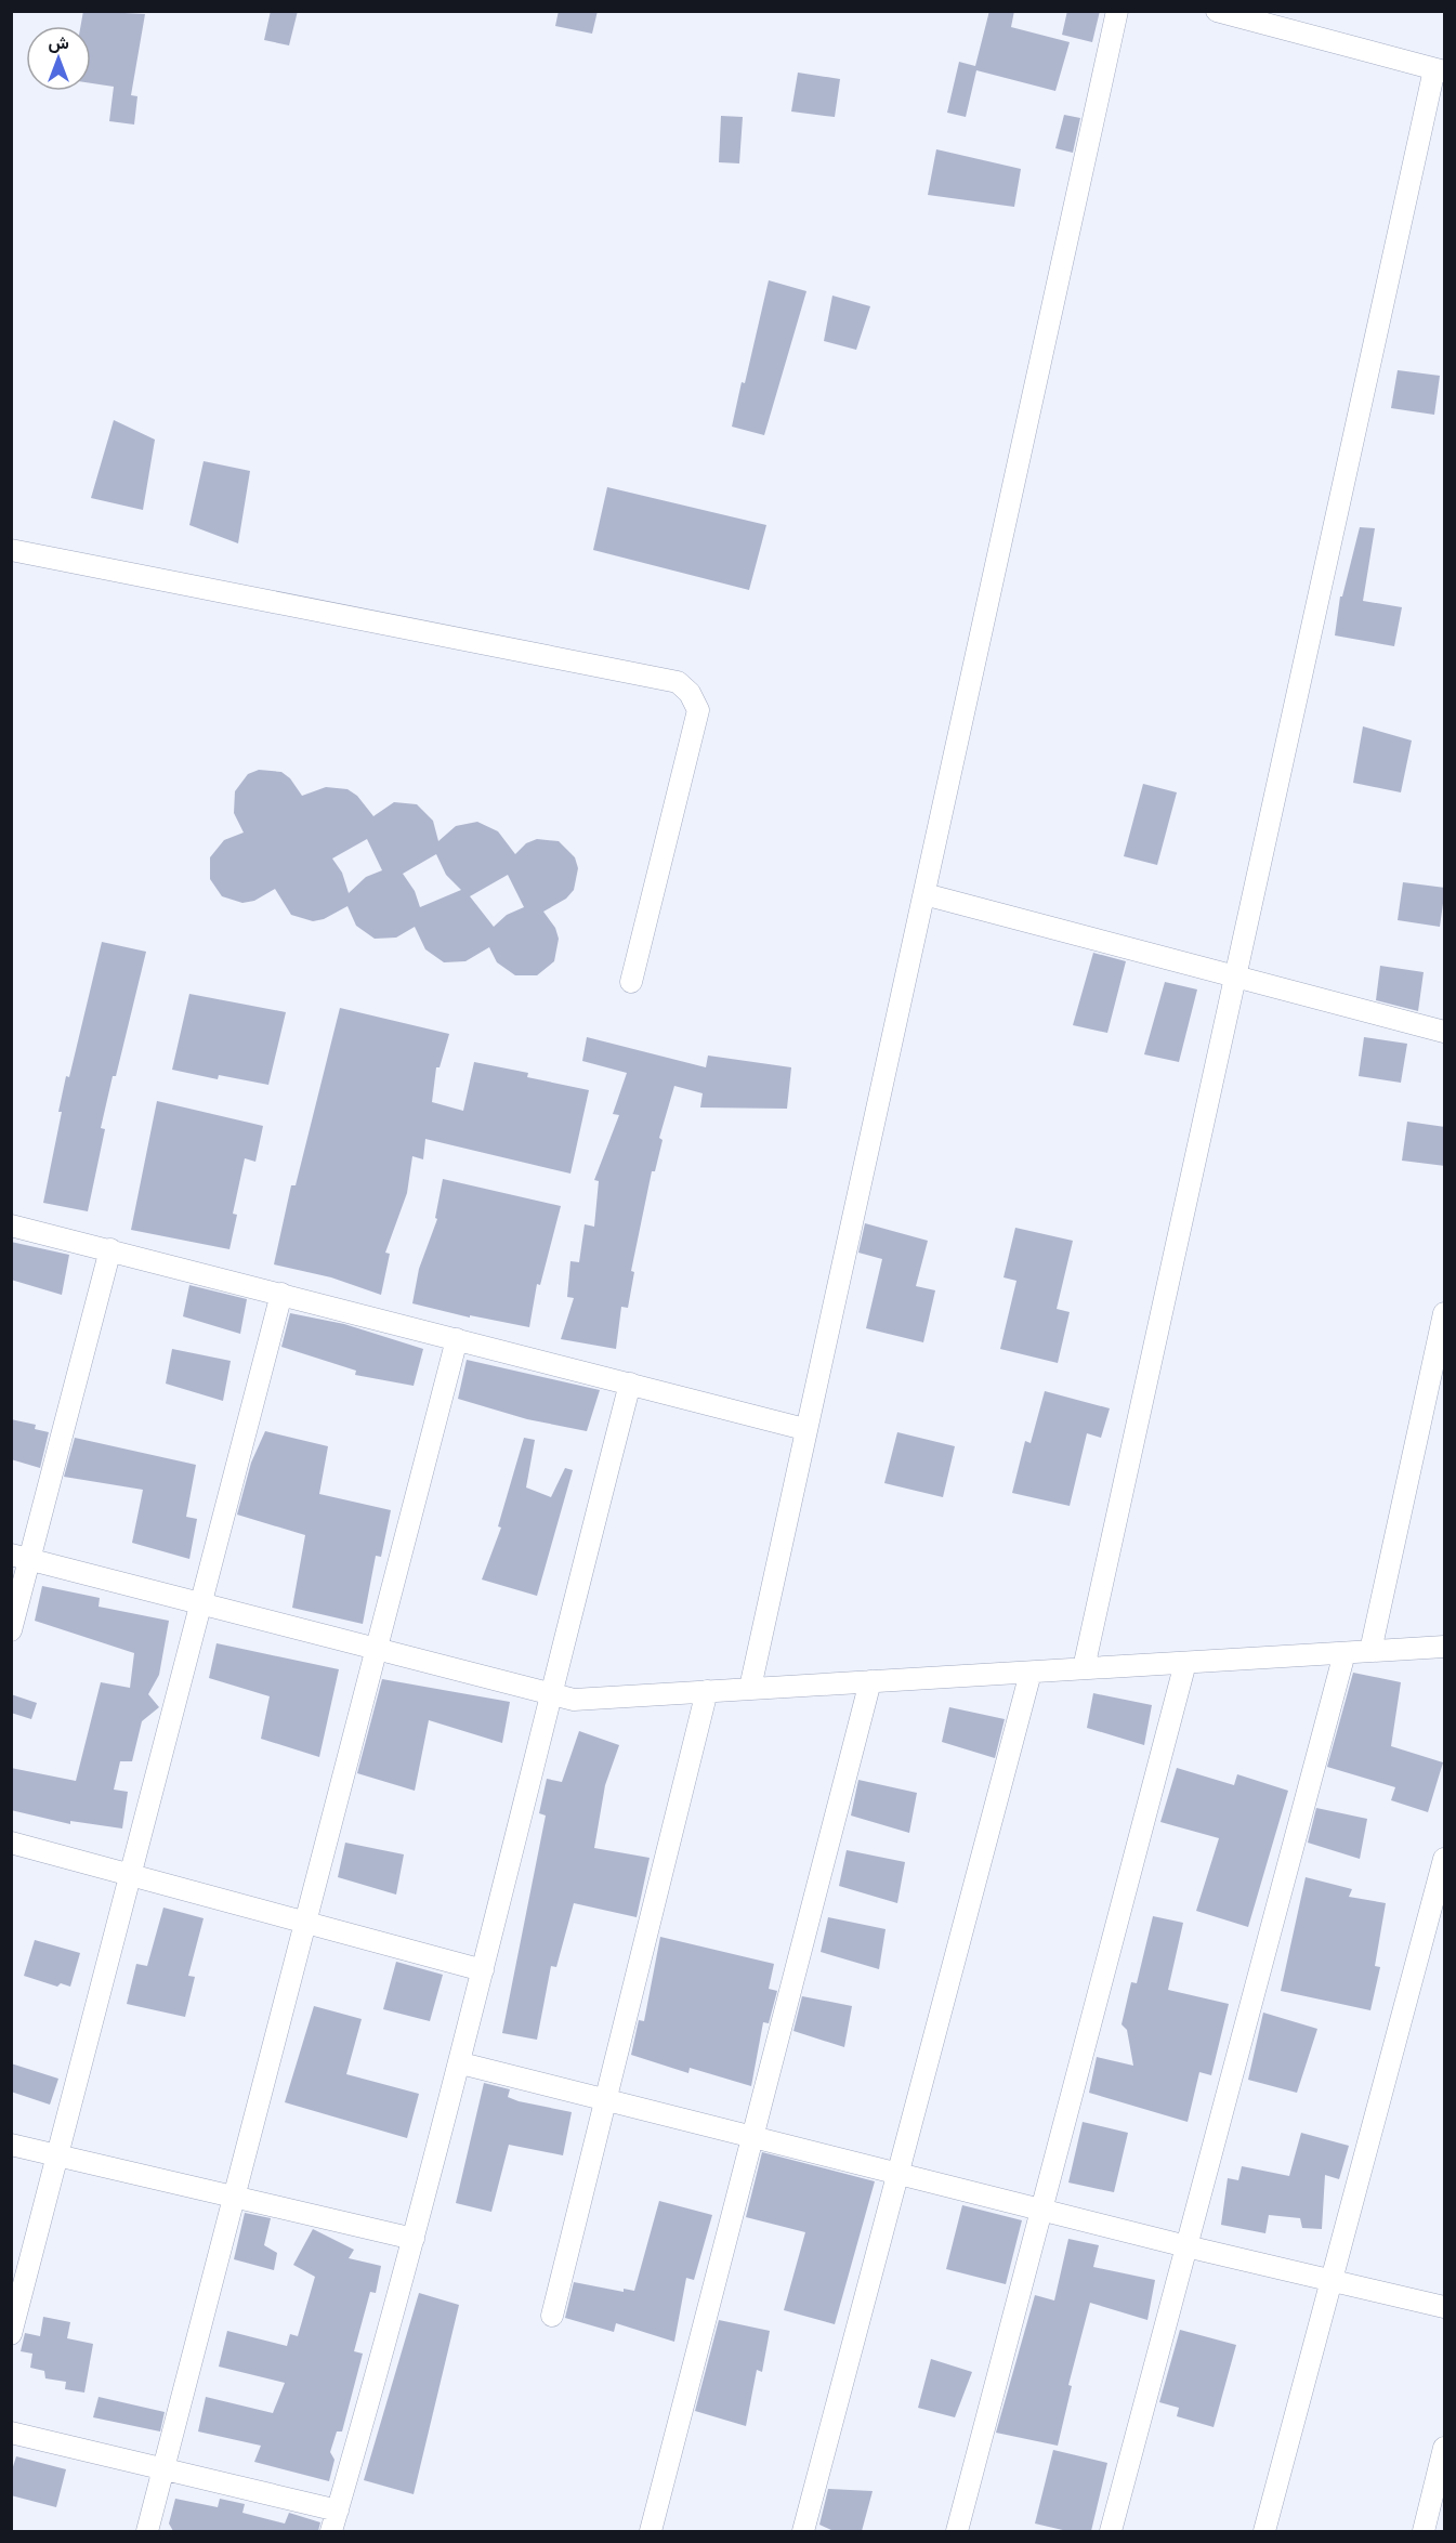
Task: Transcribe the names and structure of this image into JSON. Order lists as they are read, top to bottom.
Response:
{
  "north": "top"
}
